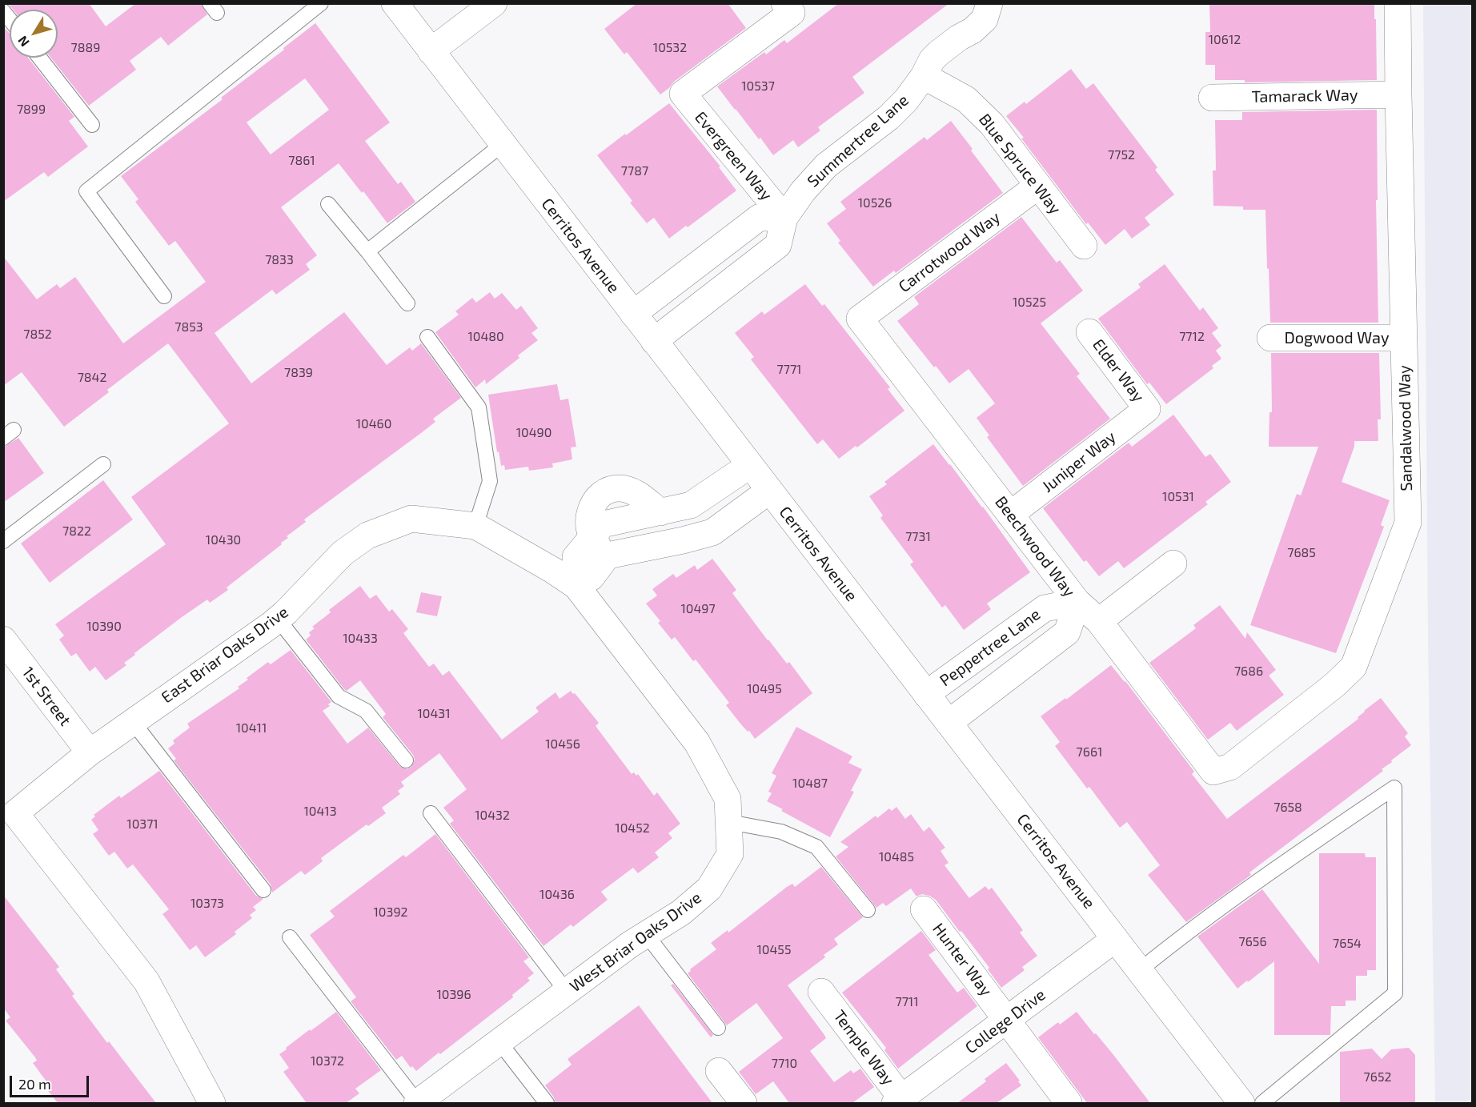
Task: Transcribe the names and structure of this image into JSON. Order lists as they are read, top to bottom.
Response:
{
  "streets": {
    "street": [
      "Tamarack Way",
      "Summertree Lane",
      "Evergreen Way",
      "Blue Spruce Way",
      "Cerritos Avenue",
      "Carrotwood Way",
      "Dogwood Way",
      "Elder Way",
      "Sandalwood Way",
      "Juniper Way",
      "Beechwood Way",
      "Peppertree Lane",
      "East Briar Oaks Drive",
      "1st Street",
      "West Briar Oaks Drive",
      "Hunter Way",
      "College Drive",
      "Temple Way"
    ]
  },
  "crossings": [
    ["Tamarack Way", "Sandalwood Way"],
    ["Summertree Lane", "Evergreen Way"],
    ["Summertree Lane", "Blue Spruce Way"],
    ["Summertree Lane", "Cerritos Avenue"],
    ["Blue Spruce Way", "Carrotwood Way"],
    ["Cerritos Avenue", "Peppertree Lane"],
    ["Cerritos Avenue", "College Drive"],
    ["Carrotwood Way", "Beechwood Way"],
    ["Dogwood Way", "Sandalwood Way"],
    ["Elder Way", "Juniper Way"],
    ["Sandalwood Way", "Beechwood Way"],
    ["Juniper Way", "Beechwood Way"],
    ["Beechwood Way", "Peppertree Lane"],
    ["East Briar Oaks Drive", "1st Street"],
    ["East Briar Oaks Drive", "West Briar Oaks Drive"],
    ["Hunter Way", "College Drive"],
    ["College Drive", "Temple Way"]
  ],
  "house_numbers": [
    "10612",
    "7889",
    "10532",
    "10537",
    "7899",
    "7752",
    "7861",
    "7787",
    "10526",
    "7833",
    "10525",
    "7853",
    "7852",
    "10480",
    "7712",
    "7771",
    "7839",
    "7842",
    "10460",
    "10490",
    "10531",
    "7822",
    "7731",
    "10430",
    "7685",
    "10497",
    "10390",
    "10433",
    "7686",
    "10495",
    "10431",
    "10411",
    "10456",
    "7661",
    "10487",
    "7658",
    "10413",
    "10432",
    "10371",
    "10452",
    "10485",
    "10436",
    "10373",
    "10392",
    "7656",
    "7654",
    "10455",
    "10396",
    "7711",
    "10372",
    "7710",
    "7652"
  ],
  "scale_bar": "20 m",
  "north": "bottom left"
}
